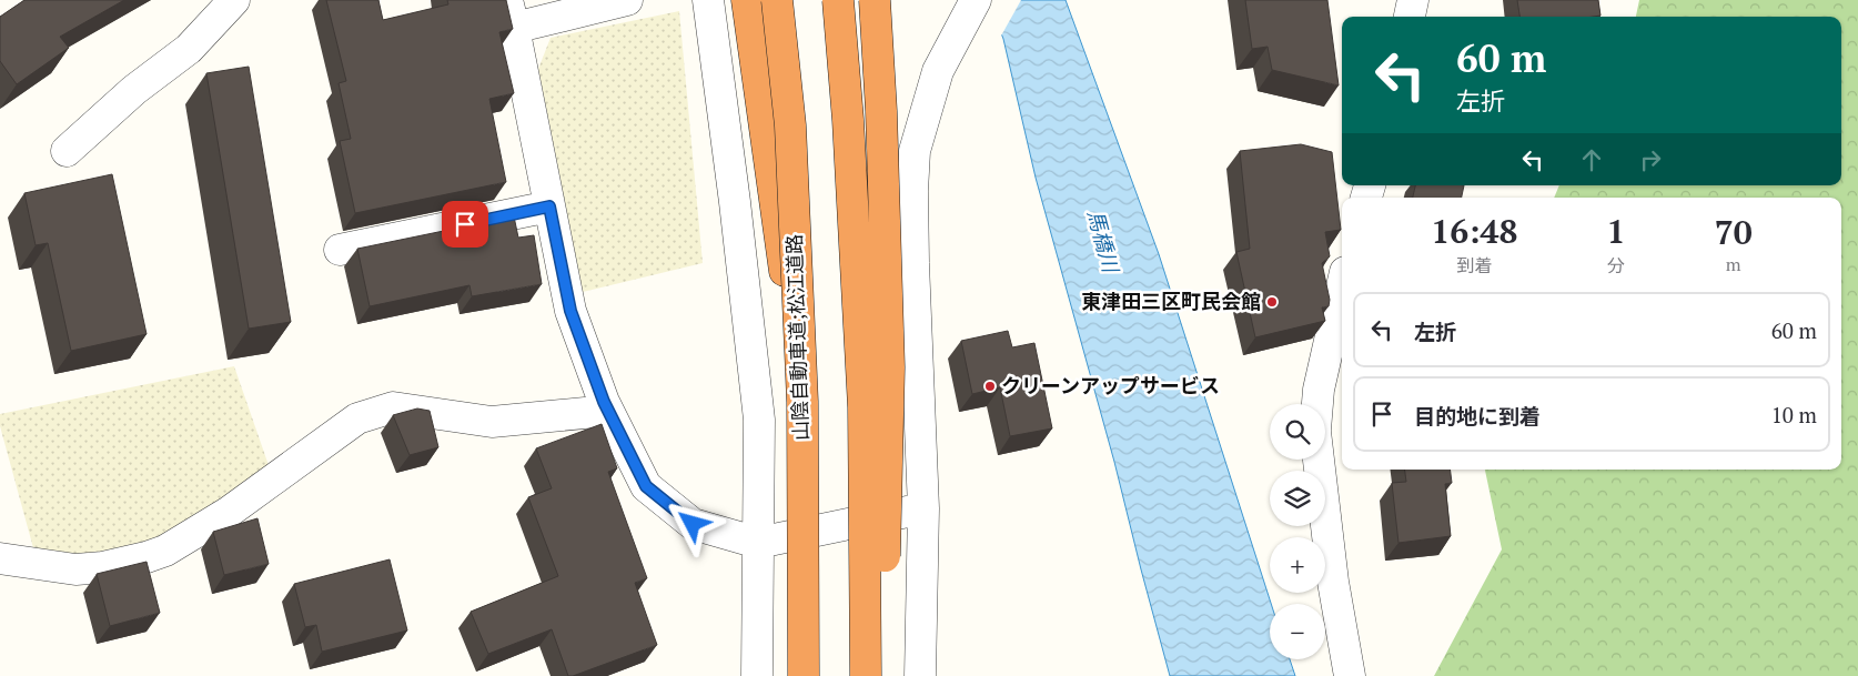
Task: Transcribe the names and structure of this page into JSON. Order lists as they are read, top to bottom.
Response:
{
  "streets": {
    "highway": ["山陰自動車道;松江道路"]
  },
  "water": ["馬橋川"],
  "places": ["東津田三区町民会館", "クリーンアップサービス"],
  "page": {
    "turn": ["60 m", "左折"],
    "eta": [
      "16:48",
      "到着",
      "1",
      "分",
      "70",
      "m"
    ],
    "list": [
      {
        "name": "左折",
        "value": "60 m"
      },
      {
        "name": "目的地に到着",
        "value": "10 m"
      }
    ],
    "map_buttons": ["+", "−"]
  }
}
